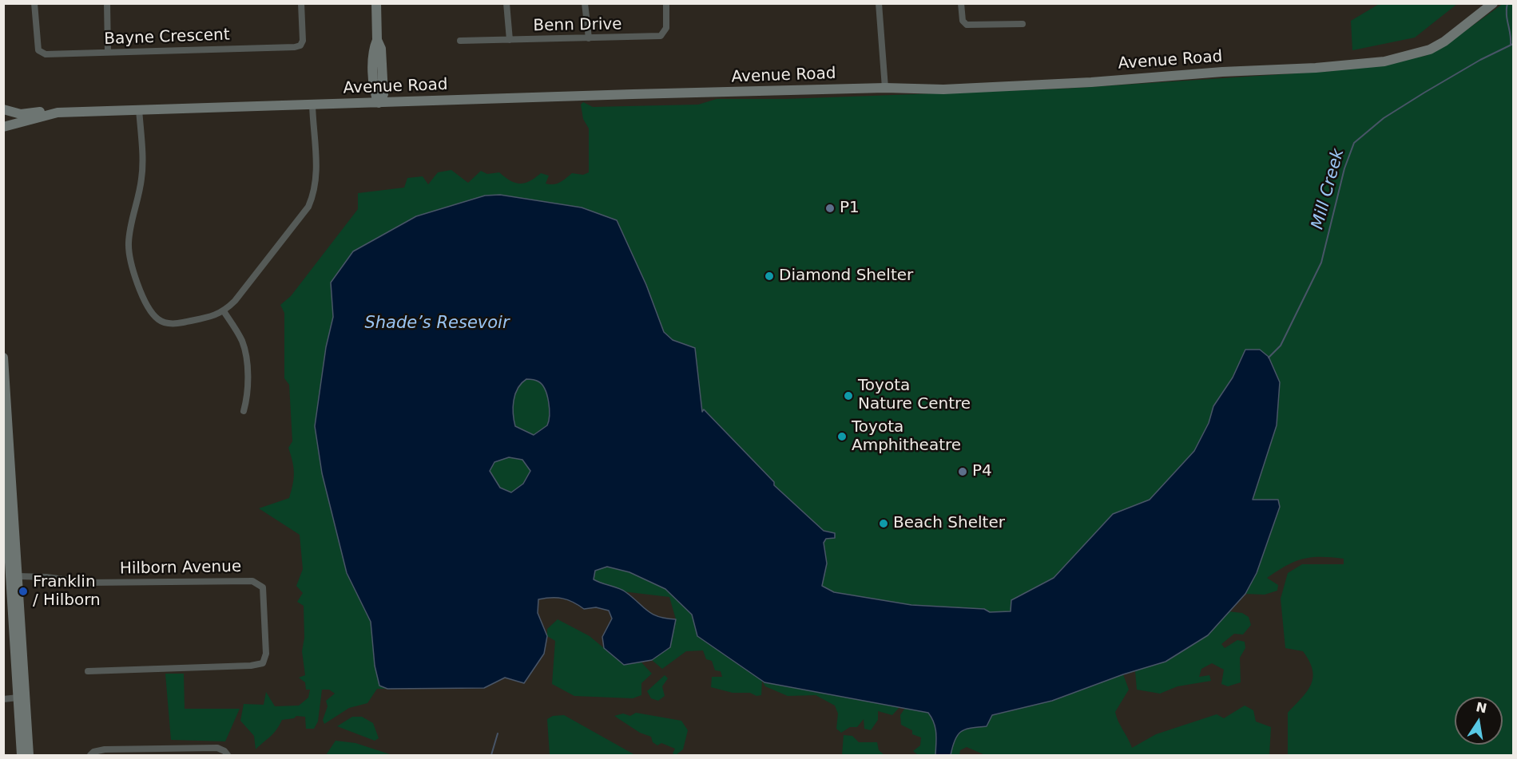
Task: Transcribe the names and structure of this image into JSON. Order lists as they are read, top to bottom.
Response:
{
  "streets": {
    "street": [
      "Benn Drive",
      "Bayne Crescent",
      "Avenue Road",
      "Hilborn Avenue"
    ]
  },
  "water": ["Mill Creek", "Shade’s Resevoir"],
  "places": [
    "P1",
    "Diamond Shelter",
    "Toyota Nature Centre",
    "Toyota Amphitheatre",
    "P4",
    "Beach Shelter",
    "Franklin / Hilborn"
  ],
  "north": "top"
}
